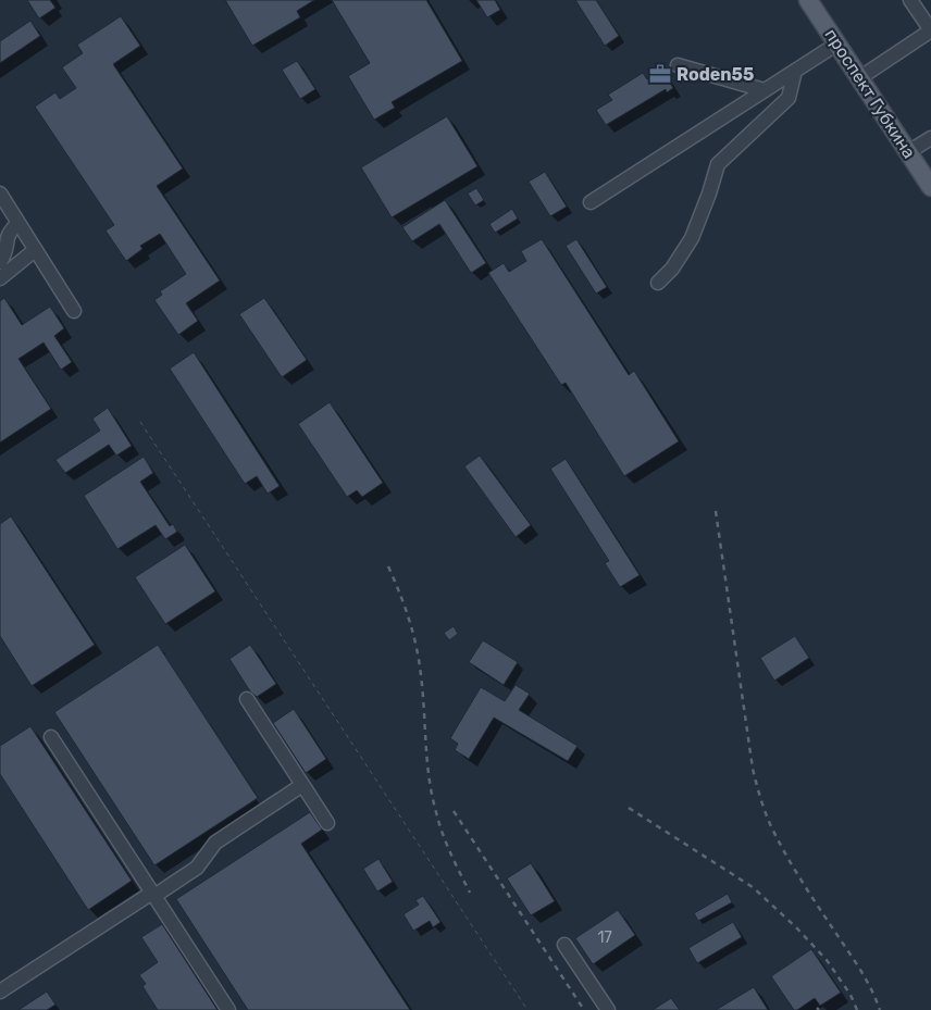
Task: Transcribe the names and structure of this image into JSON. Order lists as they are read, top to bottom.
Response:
{
  "streets": {
    "main road": ["проспект Губкина"]
  },
  "places": {
    "office": ["Roden55"]
  },
  "house_numbers": ["17"]
}
